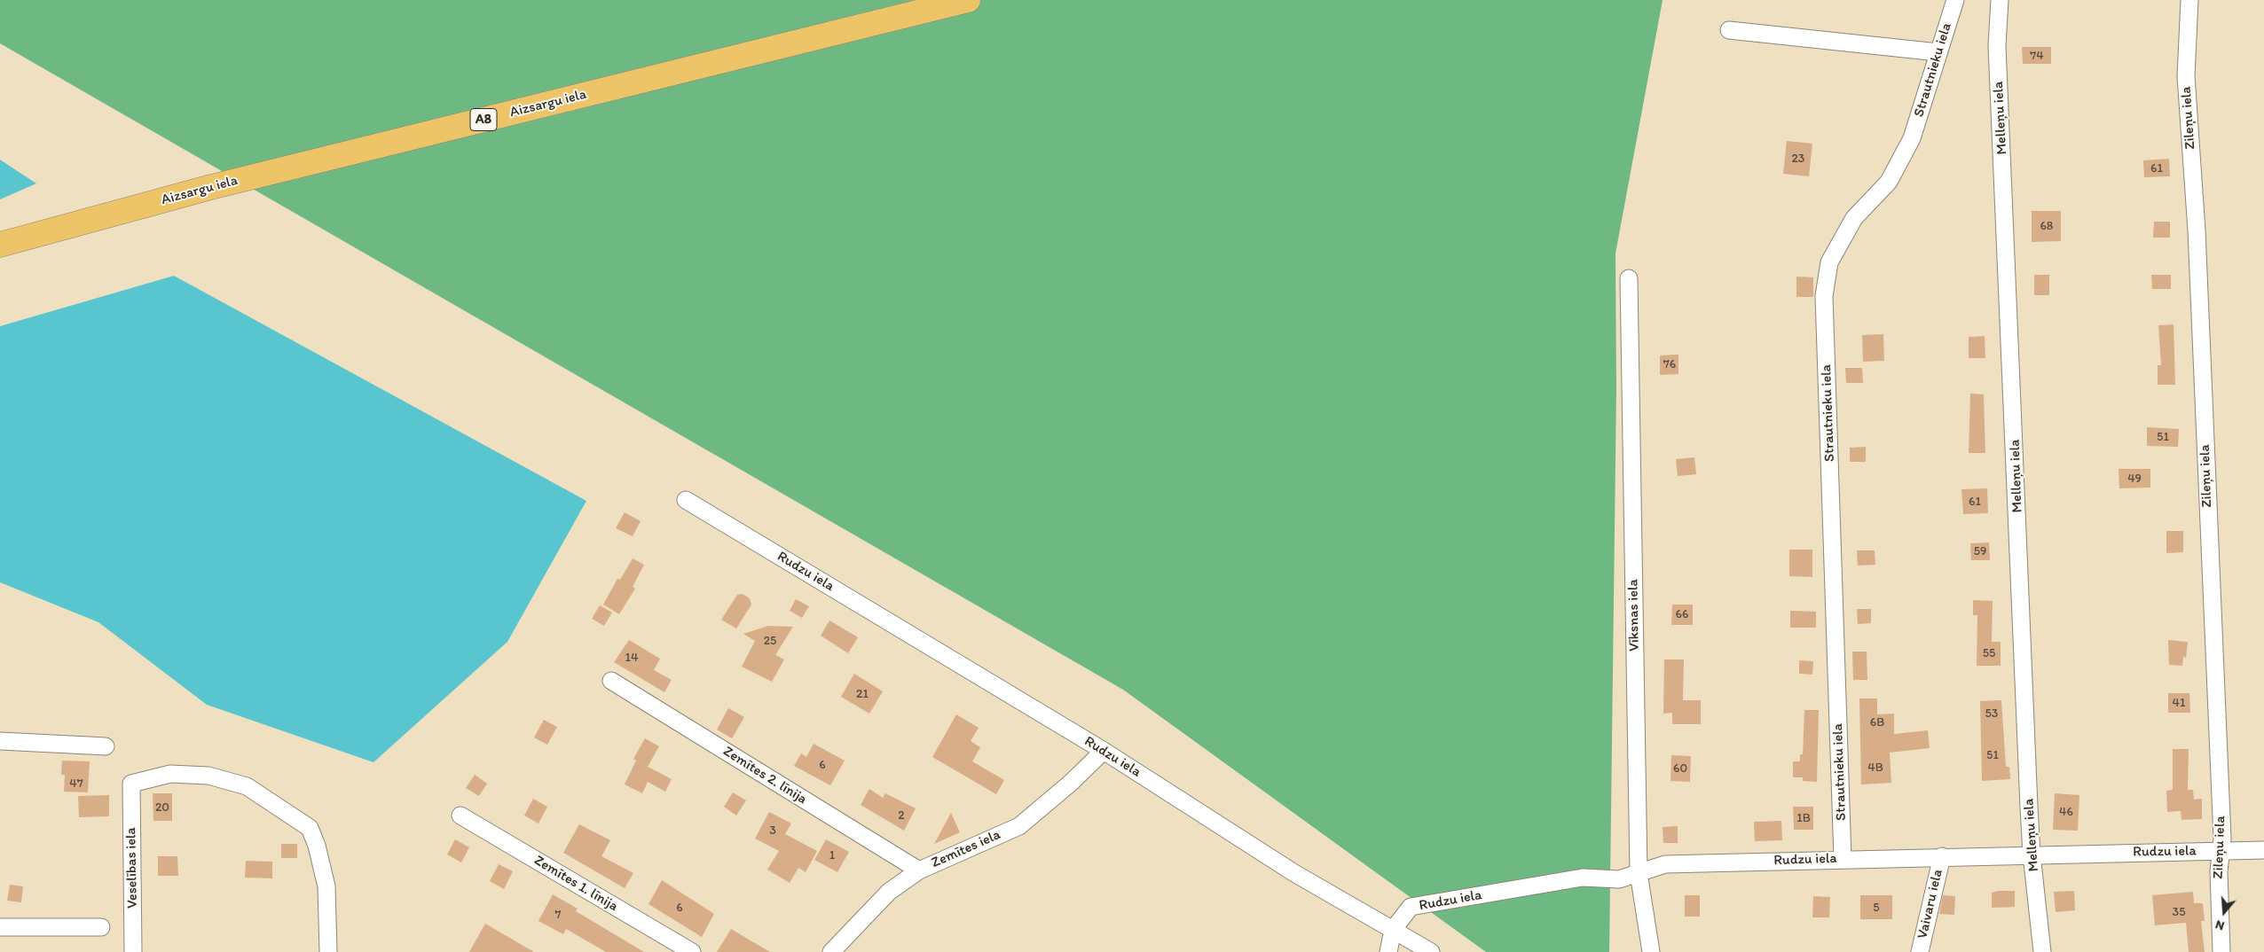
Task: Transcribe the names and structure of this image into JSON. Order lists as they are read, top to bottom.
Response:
{
  "streets": {
    "highway": ["Aizsargu iela", "A8"],
    "street": [
      "Strautnieku iela",
      "Melleņu iela",
      "Zileņu iela",
      "Rudzu iela",
      "Vīksnas iela",
      "Zemītes 2. līnija",
      "Zemītes iela",
      "Veselības iela",
      "Zemītes 1. līnija",
      "Vaivaru iela"
    ]
  },
  "crossings": [
    ["Strautnieku iela", "Rudzu iela"],
    ["Melleņu iela", "Rudzu iela"],
    ["Zileņu iela", "Rudzu iela"],
    ["Rudzu iela", "Vīksnas iela"],
    ["Rudzu iela", "Zemītes iela"],
    ["Rudzu iela", "Vaivaru iela"],
    ["Zemītes 2. līnija", "Zemītes iela"]
  ],
  "house_numbers": [
    "74",
    "23",
    "61",
    "68",
    "76",
    "51",
    "49",
    "61",
    "59",
    "66",
    "25",
    "55",
    "14",
    "21",
    "41",
    "53",
    "6B",
    "51",
    "6",
    "4B",
    "60",
    "47",
    "20",
    "46",
    "2",
    "1B",
    "3",
    "1",
    "6",
    "5",
    "35",
    "7"
  ],
  "north": "bottom"
}
